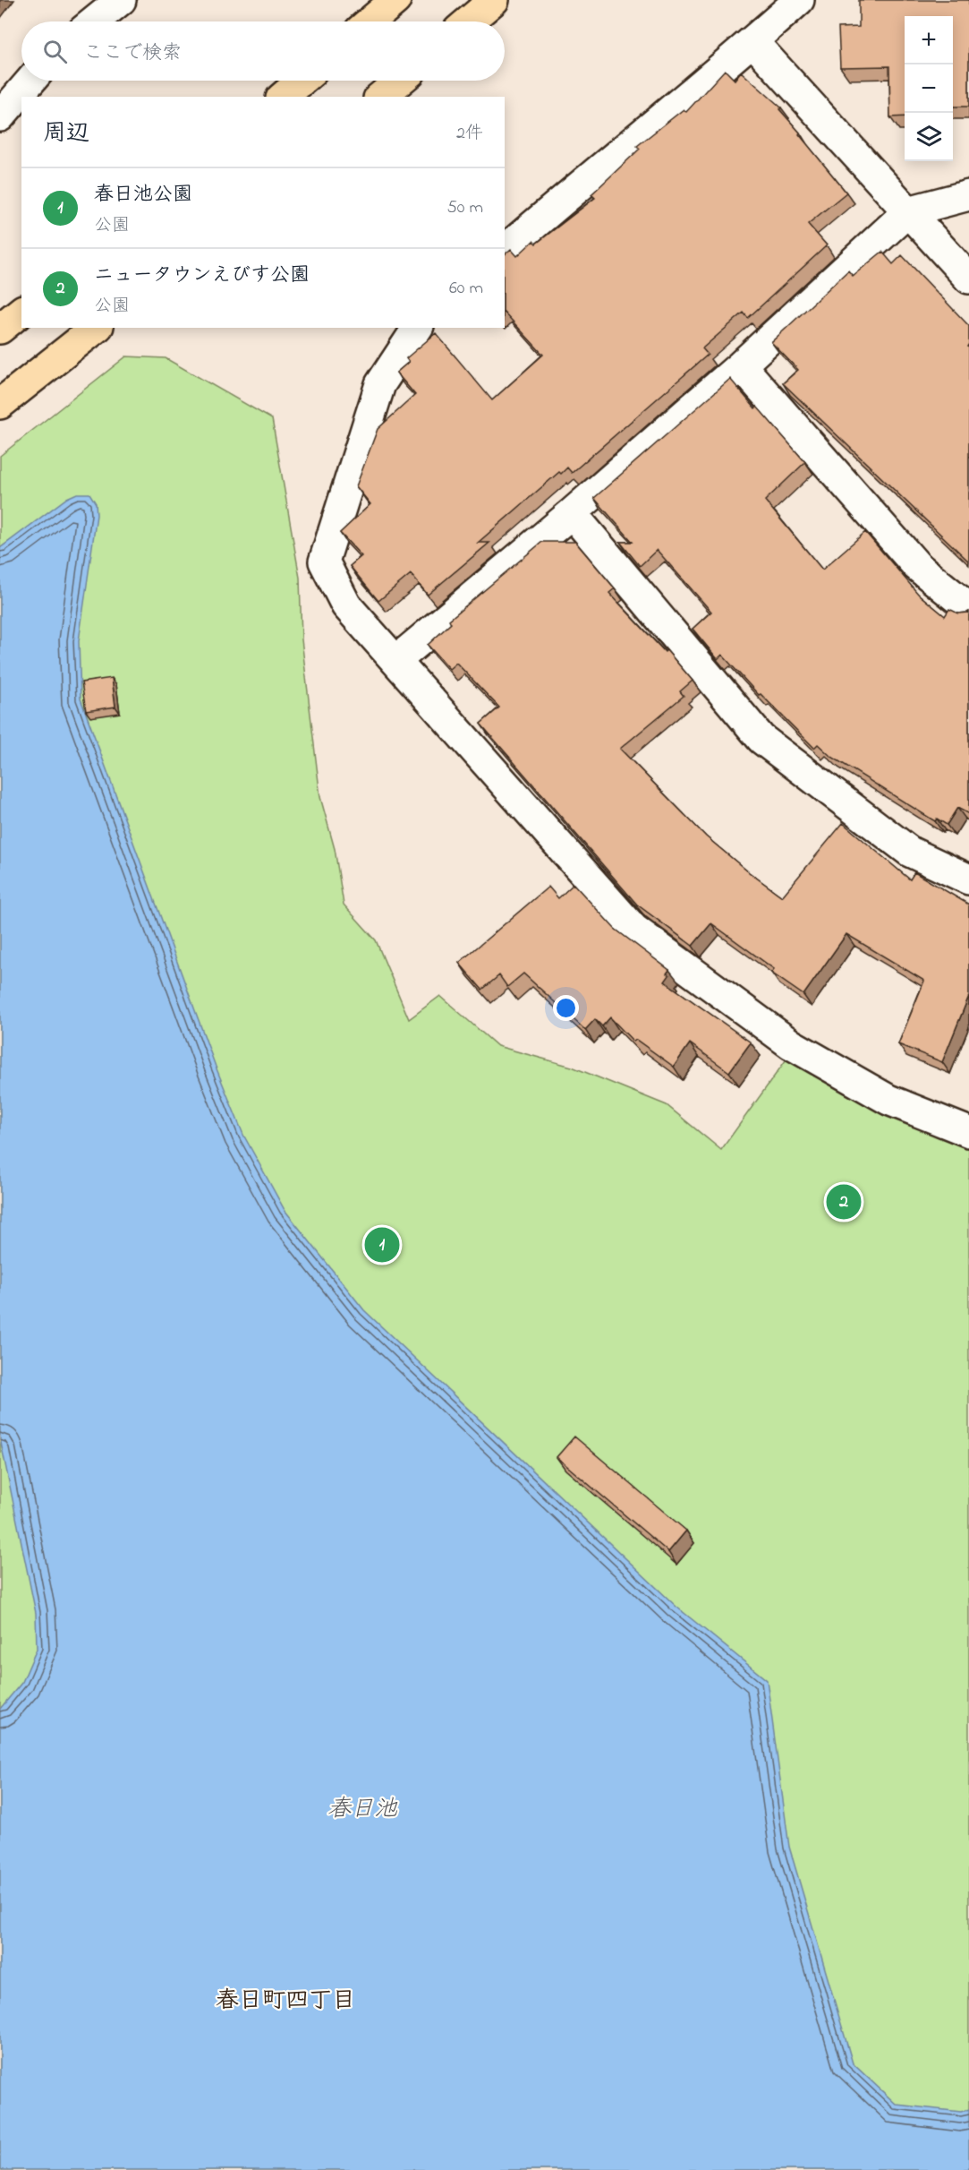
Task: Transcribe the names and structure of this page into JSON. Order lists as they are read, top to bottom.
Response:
{
  "districts": ["春日町四丁目"],
  "water": ["春日池"],
  "page": {
    "map_buttons": ["+", "−"],
    "search": "ここで検索",
    "heading": ["周辺", "2件"],
    "list": [
      {
        "mark": "1",
        "name": "春日池公園",
        "note": "公園",
        "value": "50 m"
      },
      {
        "mark": "2",
        "name": "ニュータウンえびす公園",
        "note": "公園",
        "value": "60 m"
      }
    ],
    "pins": ["2", "1"]
  }
}
